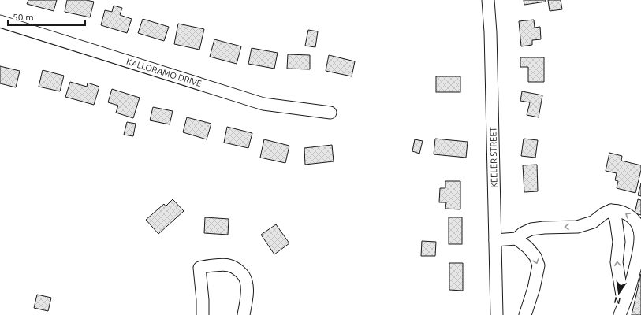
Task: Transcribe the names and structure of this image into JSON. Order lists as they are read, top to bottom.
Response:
{
  "streets": {
    "street": ["KALLORAMO DRIVE", "KEELER STREET"]
  },
  "scale_bar": "50 m",
  "north": "bottom"
}
